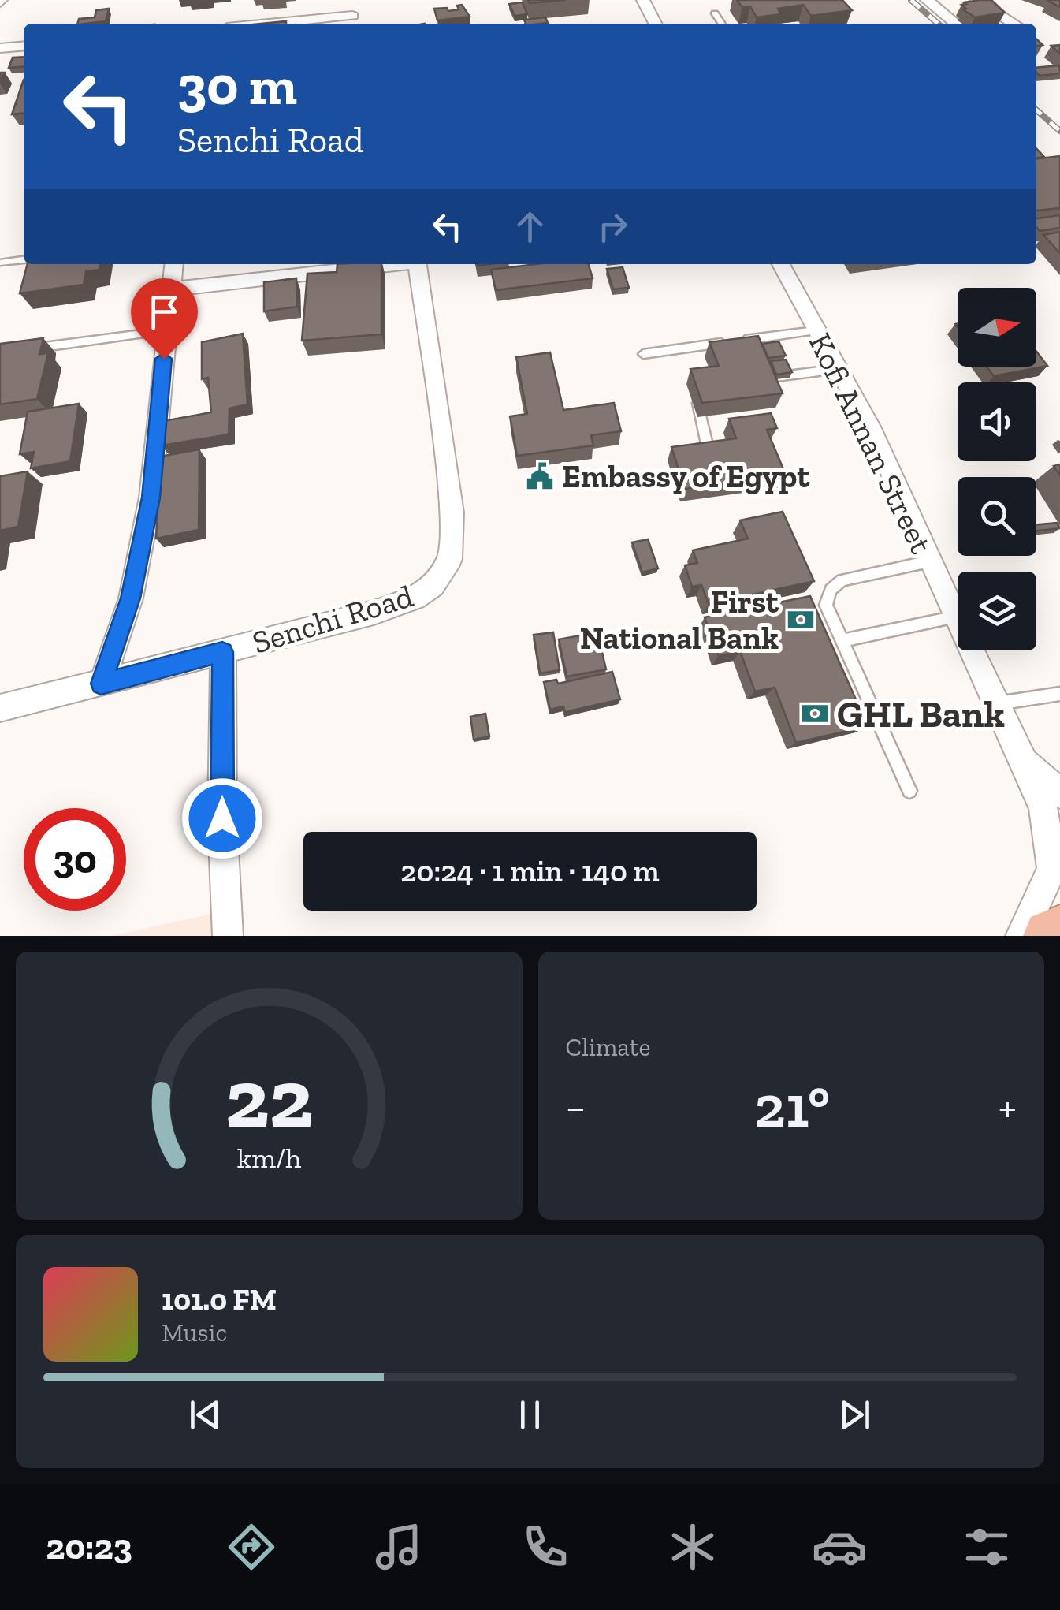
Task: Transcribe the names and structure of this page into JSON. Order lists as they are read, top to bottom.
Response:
{
  "streets": {
    "street": ["Kofi Annan Street", "Senchi Road"]
  },
  "places": {
    "public building": ["Embassy of Egypt"],
    "bank": ["First National Bank", "GHL Bank"]
  },
  "north": "right",
  "page": {
    "turn": ["30 m", "Senchi Road"],
    "limit": "30",
    "trip": "20:24 · 1 min · 140 m",
    "tile": "Climate",
    "heat": ["−", "21°", "+"],
    "song": ["101.0 FM", "Music"],
    "tabs": "20:23",
    "gauge": ["22", "km/h"]
  }
}
